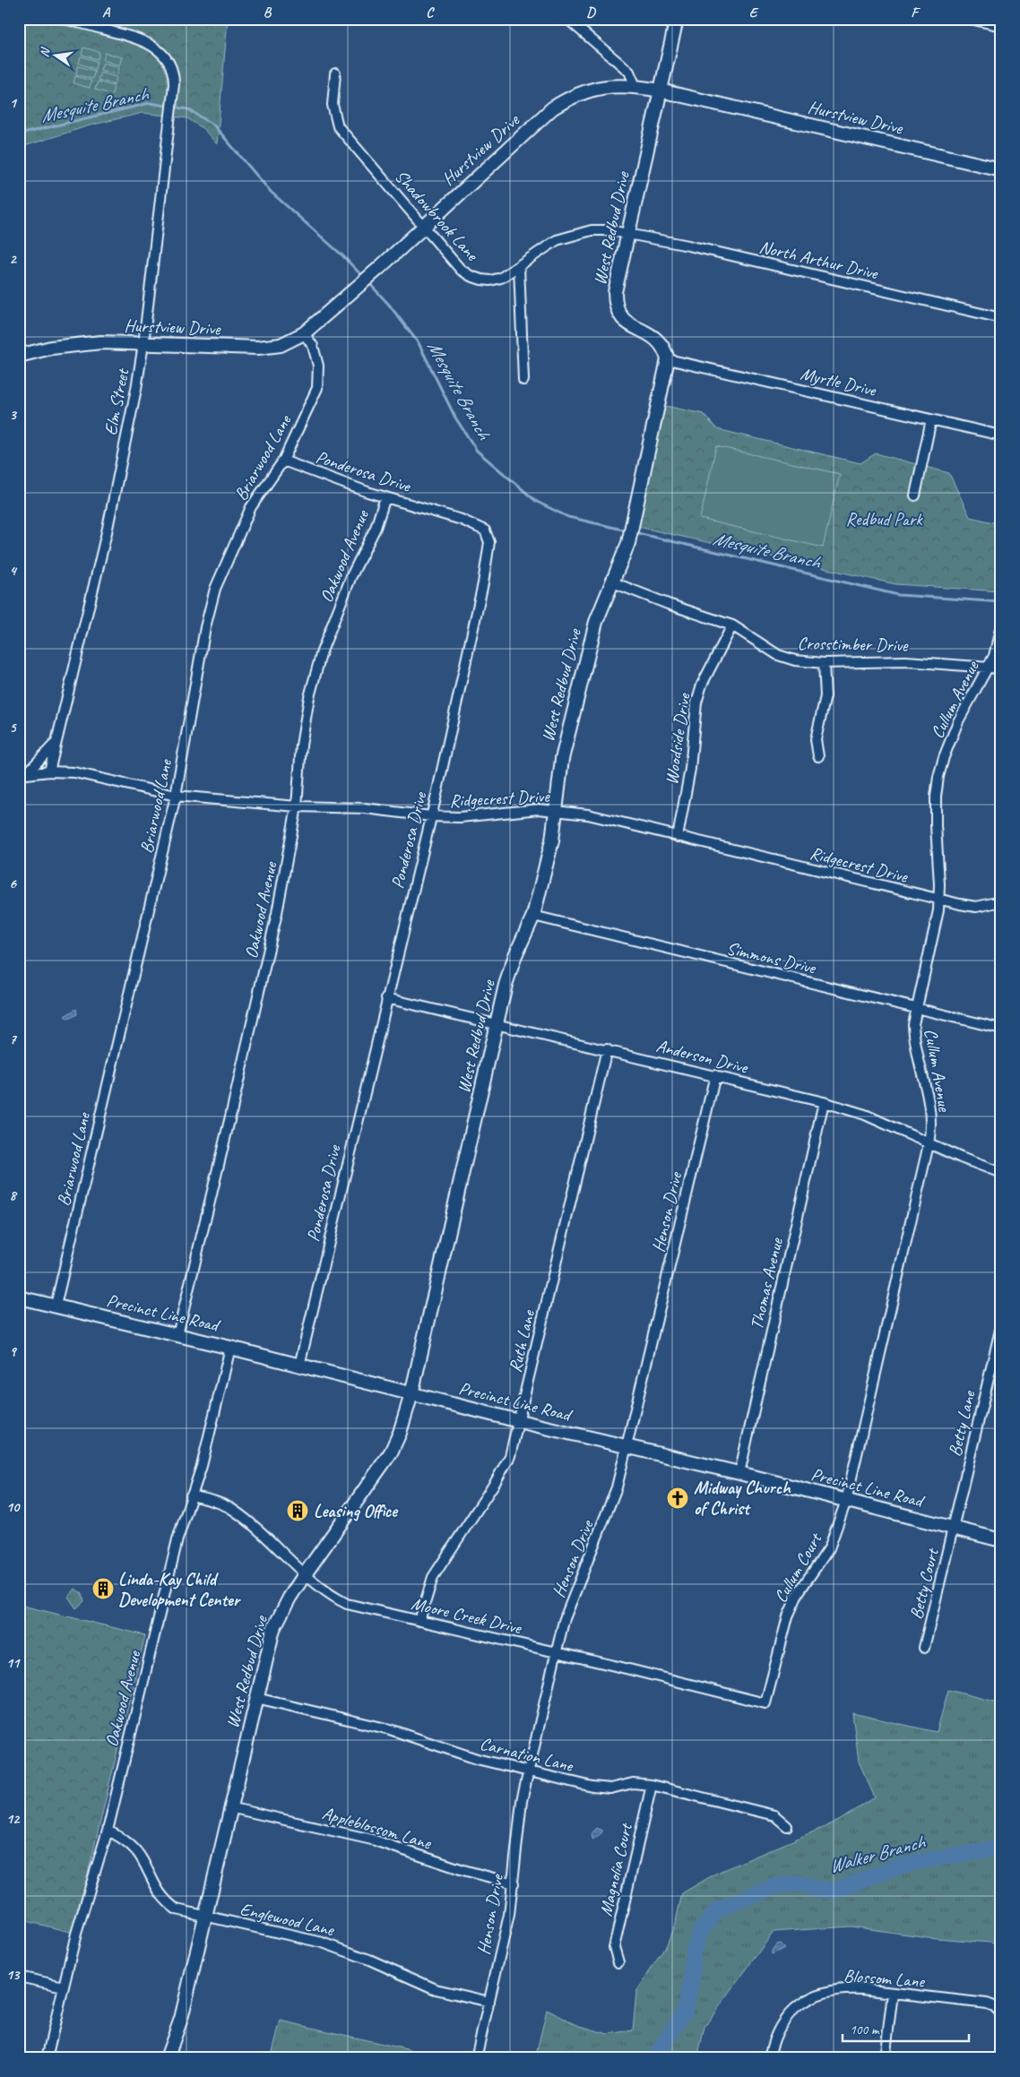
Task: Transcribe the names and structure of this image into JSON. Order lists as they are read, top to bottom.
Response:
{
  "streets": {
    "street": [
      "Hurstview Drive",
      "Shadowbrook Lane",
      "West Redbud Drive",
      "North Arthur Drive",
      "Myrtle Drive",
      "Elm Street",
      "Briarwood Lane",
      "Ponderosa Drive",
      "Oakwood Avenue",
      "Crosstimber Drive",
      "Cullum Avenue",
      "Woodside Drive",
      "Ridgecrest Drive",
      "Simmons Drive",
      "Anderson Drive",
      "Henson Drive",
      "Thomas Avenue",
      "Precinct Line Road",
      "Ruth Lane",
      "Betty Lane",
      "Cullum Court",
      "Betty Court",
      "Moore Creek Drive",
      "Carnation Lane",
      "Appleblossom Lane",
      "Magnolia Court",
      "Englewood Lane",
      "Blossom Lane"
    ]
  },
  "crossings": [
    ["Hurstview Drive", "Shadowbrook Lane"],
    ["Hurstview Drive", "West Redbud Drive"],
    ["Hurstview Drive", "Elm Street"],
    ["Hurstview Drive", "Briarwood Lane"],
    ["Shadowbrook Lane", "West Redbud Drive"],
    ["Shadowbrook Lane", "North Arthur Drive"],
    ["West Redbud Drive", "North Arthur Drive"],
    ["West Redbud Drive", "Myrtle Drive"],
    ["West Redbud Drive", "Crosstimber Drive"],
    ["West Redbud Drive", "Ridgecrest Drive"],
    ["West Redbud Drive", "Simmons Drive"],
    ["West Redbud Drive", "Anderson Drive"],
    ["West Redbud Drive", "Precinct Line Road"],
    ["West Redbud Drive", "Moore Creek Drive"],
    ["West Redbud Drive", "Carnation Lane"],
    ["West Redbud Drive", "Appleblossom Lane"],
    ["West Redbud Drive", "Englewood Lane"],
    ["Elm Street", "Ridgecrest Drive"],
    ["Briarwood Lane", "Ponderosa Drive"],
    ["Briarwood Lane", "Ridgecrest Drive"],
    ["Briarwood Lane", "Precinct Line Road"],
    ["Ponderosa Drive", "Oakwood Avenue"],
    ["Ponderosa Drive", "Ridgecrest Drive"],
    ["Ponderosa Drive", "Anderson Drive"],
    ["Ponderosa Drive", "Precinct Line Road"],
    ["Oakwood Avenue", "Ridgecrest Drive"],
    ["Oakwood Avenue", "Precinct Line Road"],
    ["Oakwood Avenue", "Moore Creek Drive"],
    ["Oakwood Avenue", "Englewood Lane"],
    ["Crosstimber Drive", "Cullum Avenue"],
    ["Crosstimber Drive", "Woodside Drive"],
    ["Cullum Avenue", "Ridgecrest Drive"],
    ["Cullum Avenue", "Simmons Drive"],
    ["Cullum Avenue", "Anderson Drive"],
    ["Cullum Avenue", "Precinct Line Road"],
    ["Cullum Avenue", "Cullum Court"],
    ["Woodside Drive", "Ridgecrest Drive"],
    ["Anderson Drive", "Henson Drive"],
    ["Anderson Drive", "Thomas Avenue"],
    ["Anderson Drive", "Ruth Lane"],
    ["Henson Drive", "Precinct Line Road"],
    ["Henson Drive", "Moore Creek Drive"],
    ["Henson Drive", "Carnation Lane"],
    ["Henson Drive", "Appleblossom Lane"],
    ["Henson Drive", "Englewood Lane"],
    ["Thomas Avenue", "Precinct Line Road"],
    ["Precinct Line Road", "Ruth Lane"],
    ["Precinct Line Road", "Betty Lane"],
    ["Precinct Line Road", "Cullum Court"],
    ["Precinct Line Road", "Betty Court"],
    ["Ruth Lane", "Moore Creek Drive"],
    ["Betty Lane", "Betty Court"],
    ["Cullum Court", "Moore Creek Drive"],
    ["Carnation Lane", "Magnolia Court"]
  ],
  "water": ["Mesquite Branch", "Walker Branch"],
  "parks": ["Redbud Park"],
  "places": {
    "church": ["Midway Church of Christ"],
    "building": ["Leasing Office", "Linda-Kay Child Development Center"]
  },
  "scale_bar": "100 m",
  "north": "left",
  "grid": {
    "columns": [
      "A",
      "B",
      "C",
      "D",
      "E",
      "F"
    ],
    "rows": [
      "1",
      "2",
      "3",
      "4",
      "5",
      "6",
      "7",
      "8",
      "9",
      "10",
      "11",
      "12",
      "13"
    ]
  }
}
